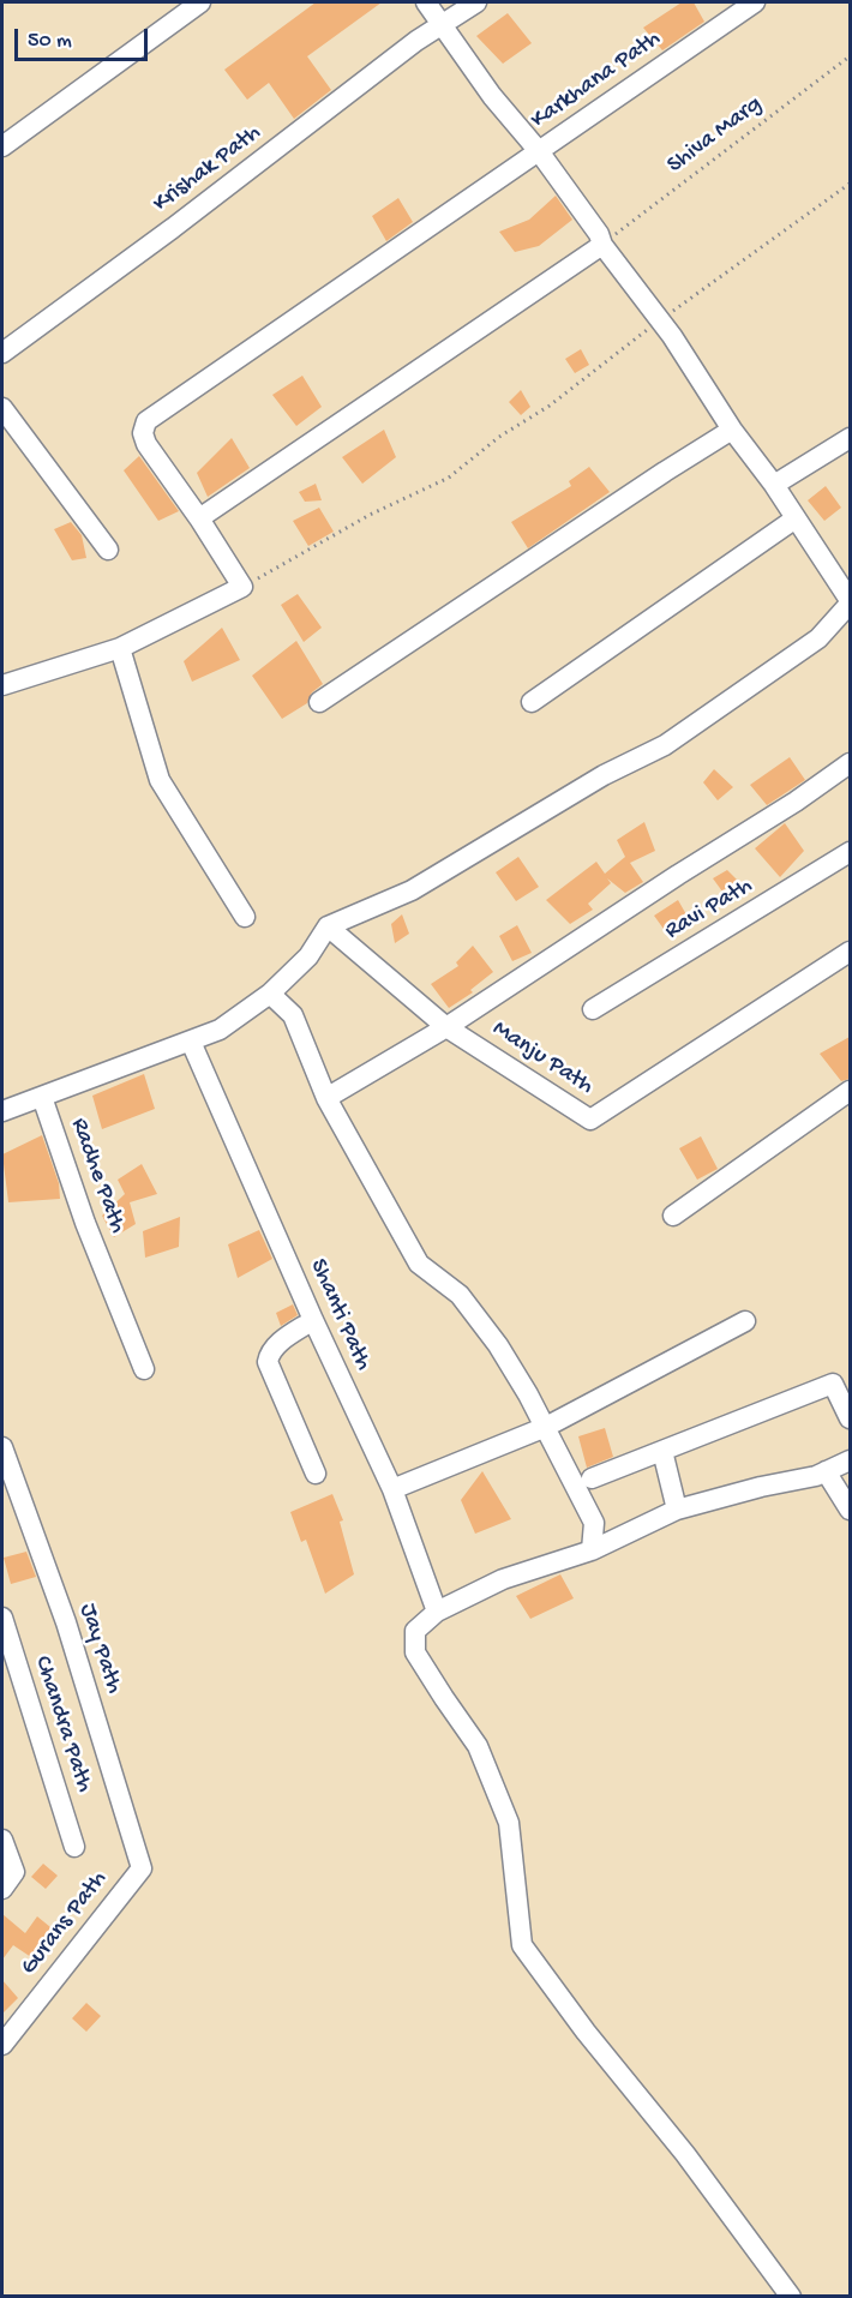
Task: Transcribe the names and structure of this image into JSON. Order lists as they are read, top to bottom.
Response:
{
  "streets": {
    "street": [
      "Karkhana Path",
      "Krishak Path",
      "Ravi Path",
      "Manju Path",
      "Radhe Path",
      "Shanti Path",
      "Jay Path",
      "Chandra Path",
      "Gurans Path"
    ],
    "path": ["Shiva Marg"]
  },
  "crossings": [
    ["Jay Path", "Gurans Path"]
  ],
  "scale_bar": "50 m"
}
